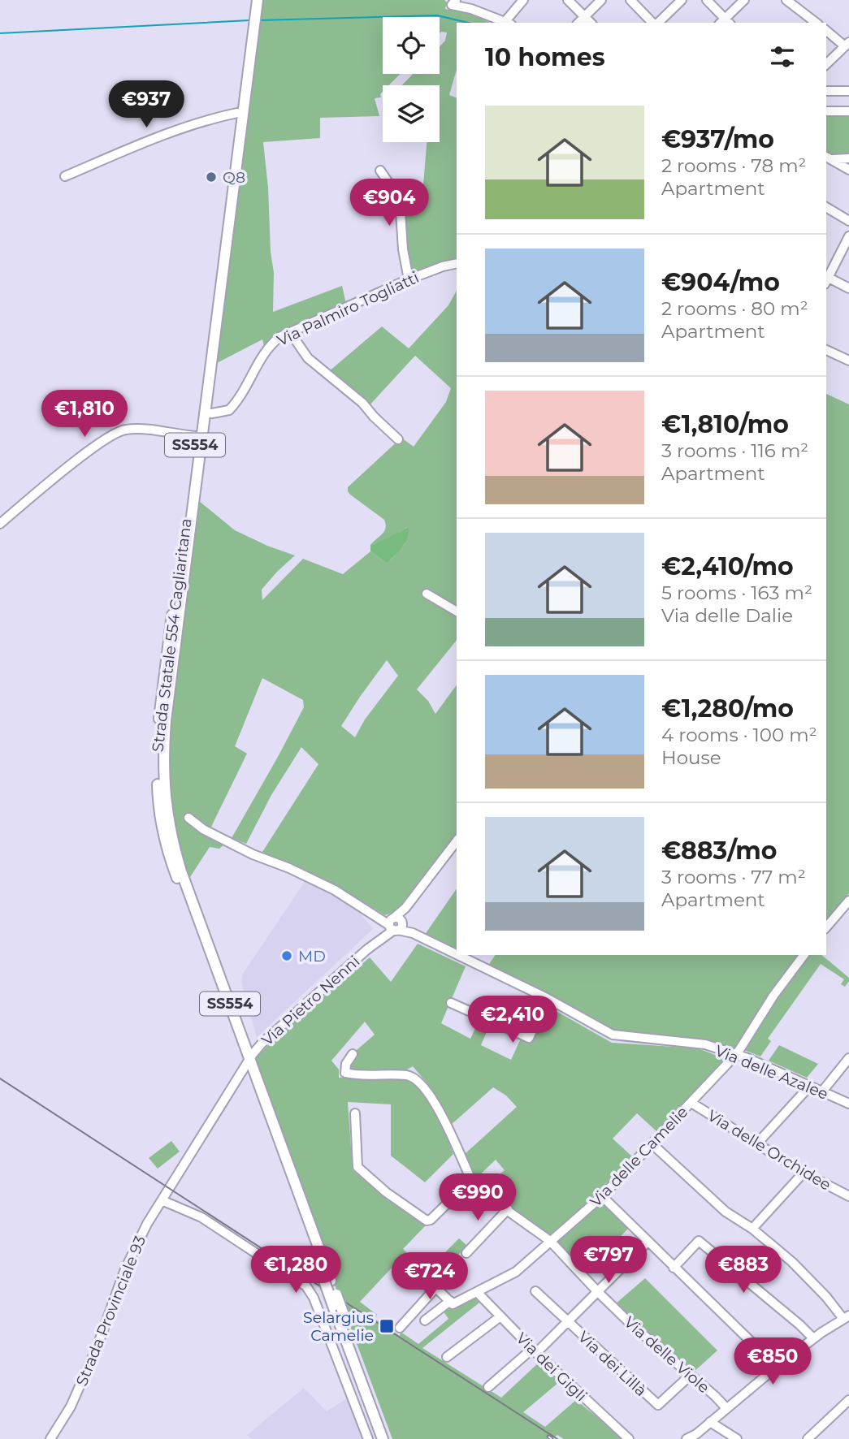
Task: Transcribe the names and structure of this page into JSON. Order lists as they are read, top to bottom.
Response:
{
  "streets": {
    "main road": ["SS554", "Strada Statale 554 Cagliaritana"],
    "street": [
      "Via Palmiro Togliatti",
      "Via Pietro Nenni",
      "Via delle Azalee",
      "Via delle Orchidee",
      "Via delle Camelie",
      "Strada Provinciale 93",
      "Via delle Viole",
      "Via dei Lillà",
      "Via dei Gigli"
    ]
  },
  "crossings": [
    ["Via Palmiro Togliatti", "Strada Statale 554 Cagliaritana"],
    ["Strada Statale 554 Cagliaritana", "Via Pietro Nenni"],
    ["Strada Statale 554 Cagliaritana", "Strada Provinciale 93"],
    ["Via Pietro Nenni", "Via delle Azalee"],
    ["Via Pietro Nenni", "Strada Provinciale 93"],
    ["Via delle Azalee", "Via delle Camelie"],
    ["Via delle Orchidee", "Via delle Camelie"],
    ["Via delle Camelie", "Via delle Viole"],
    ["Via delle Camelie", "Via dei Gigli"],
    ["Via delle Viole", "Via dei Lillà"]
  ],
  "places": {
    "other": ["Q8", "MD"],
    "transit": ["Selargius Camelie"]
  },
  "page": {
    "heading": "10 homes",
    "price": [
      "€937",
      "€904",
      "€1,810",
      "€2,410",
      "€990",
      "€797",
      "€1,280",
      "€883",
      "€724",
      "€850"
    ],
    "list": [
      {
        "name": "€937/mo",
        "note": "2 rooms · 78 m² · Apartment"
      },
      {
        "name": "€904/mo",
        "note": "2 rooms · 80 m² · Apartment"
      },
      {
        "name": "€1,810/mo",
        "note": "3 rooms · 116 m² · Apartment"
      },
      {
        "name": "€2,410/mo",
        "note": "5 rooms · 163 m² · Via delle Dalie"
      },
      {
        "name": "€1,280/mo",
        "note": "4 rooms · 100 m² · House"
      },
      {
        "name": "€883/mo",
        "note": "3 rooms · 77 m² · Apartment"
      }
    ]
  }
}
